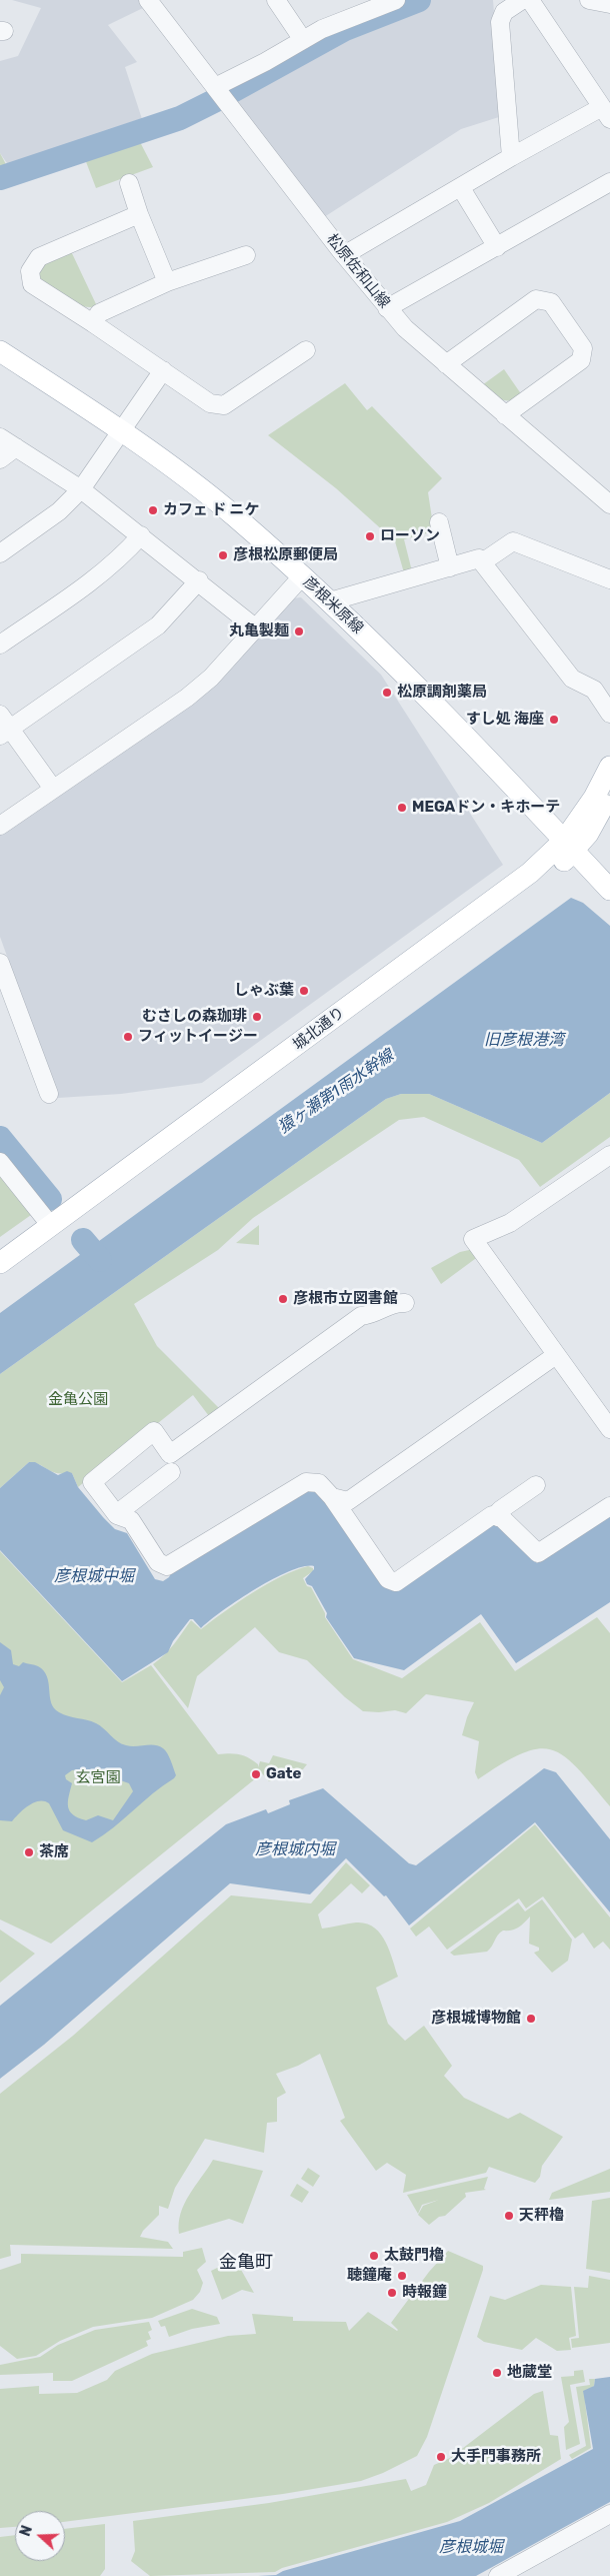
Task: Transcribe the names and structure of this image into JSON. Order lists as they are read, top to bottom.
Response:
{
  "streets": {
    "main road": ["彦根米原線", "城北通り"],
    "street": ["松原佐和山線"]
  },
  "crossings": [
    ["彦根米原線", "城北通り"]
  ],
  "districts": ["金亀町"],
  "water": [
    "旧彦根港湾",
    "猿ヶ瀬第1雨水幹線",
    "彦根城中堀",
    "彦根城内堀",
    "彦根城堀"
  ],
  "parks": ["金亀公園", "玄宮園"],
  "places": [
    "カフェ ド ニケ",
    "ローソン",
    "彦根松原郵便局",
    "丸亀製麺",
    "松原調剤薬局",
    "すし処 海座",
    "MEGAドン・キホーテ",
    "しゃぶ葉",
    "むさしの森珈琲",
    "フィットイージー",
    "彦根市立図書館",
    "Gate",
    "茶席",
    "彦根城博物館",
    "天秤櫓",
    "太鼓門櫓",
    "聴鐘庵",
    "時報鐘",
    "地蔵堂",
    "大手門事務所"
  ],
  "north": "left"
}
